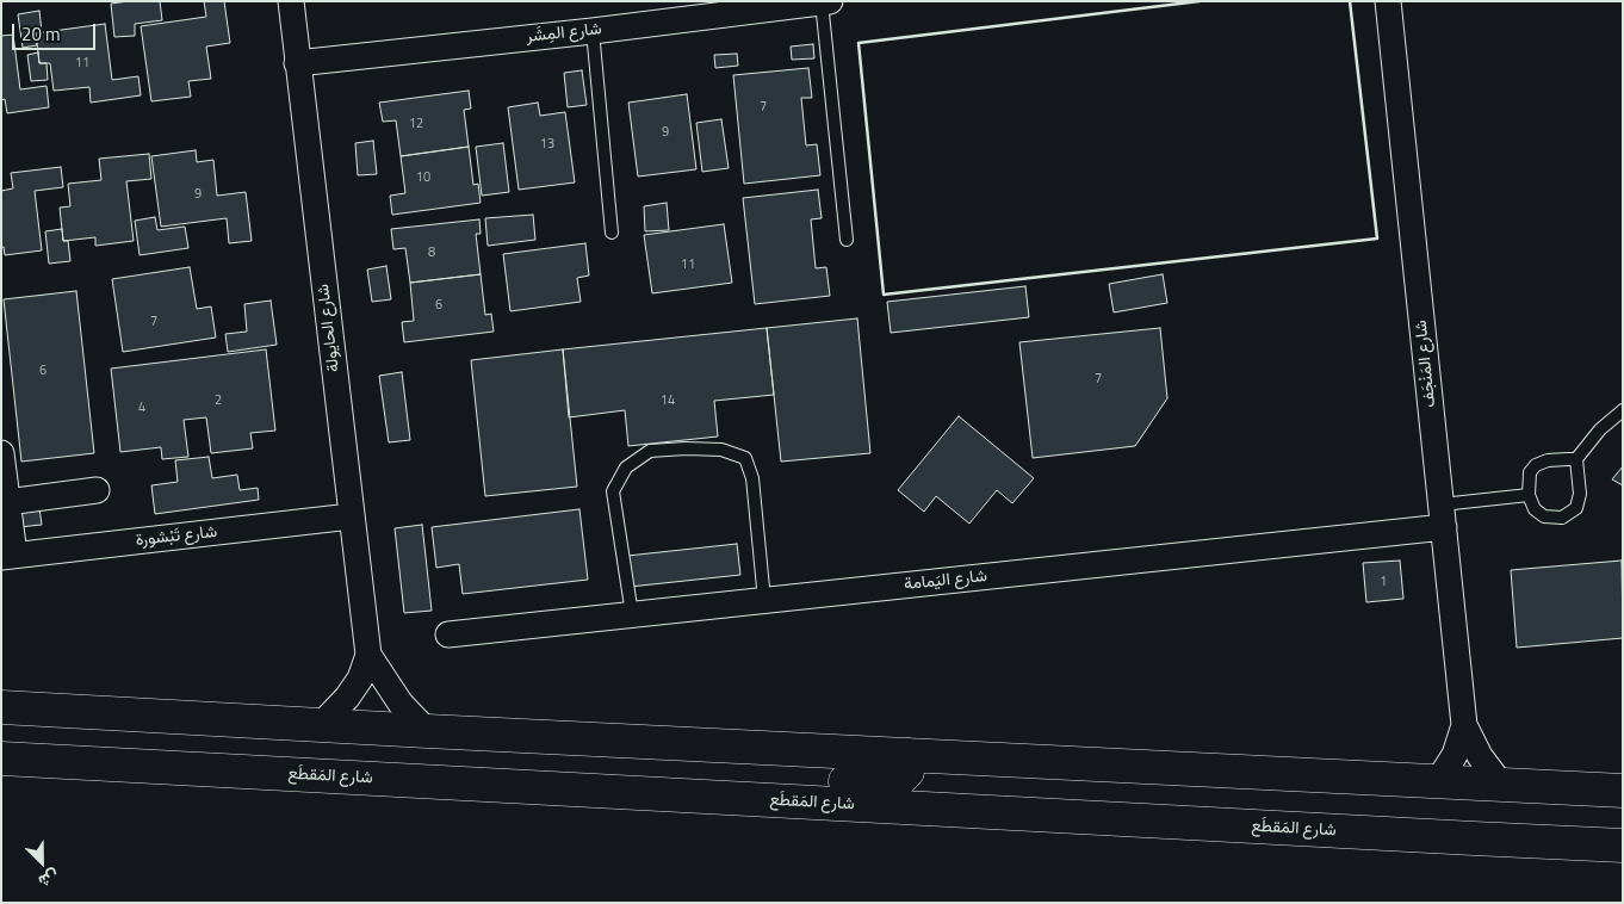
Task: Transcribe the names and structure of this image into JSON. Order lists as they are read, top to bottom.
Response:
{
  "streets": {
    "street": [
      "شارع المِشَر",
      "شارع الحايولة",
      "شارع المَنْجَف",
      "شارع تَبْشورة",
      "شارع اليَمامة",
      "شارع المَقطَع"
    ]
  },
  "crossings": [
    ["شارع المِشَر", "شارع الحايولة"],
    ["شارع الحايولة", "شارع تَبْشورة"],
    ["شارع المَنْجَف", "شارع اليَمامة"]
  ],
  "house_numbers": [
    "11",
    "7",
    "12",
    "9",
    "13",
    "10",
    "9",
    "8",
    "11",
    "6",
    "7",
    "6",
    "7",
    "2",
    "14",
    "4",
    "1"
  ],
  "scale_bar": "20 m",
  "north": "bottom right"
}
